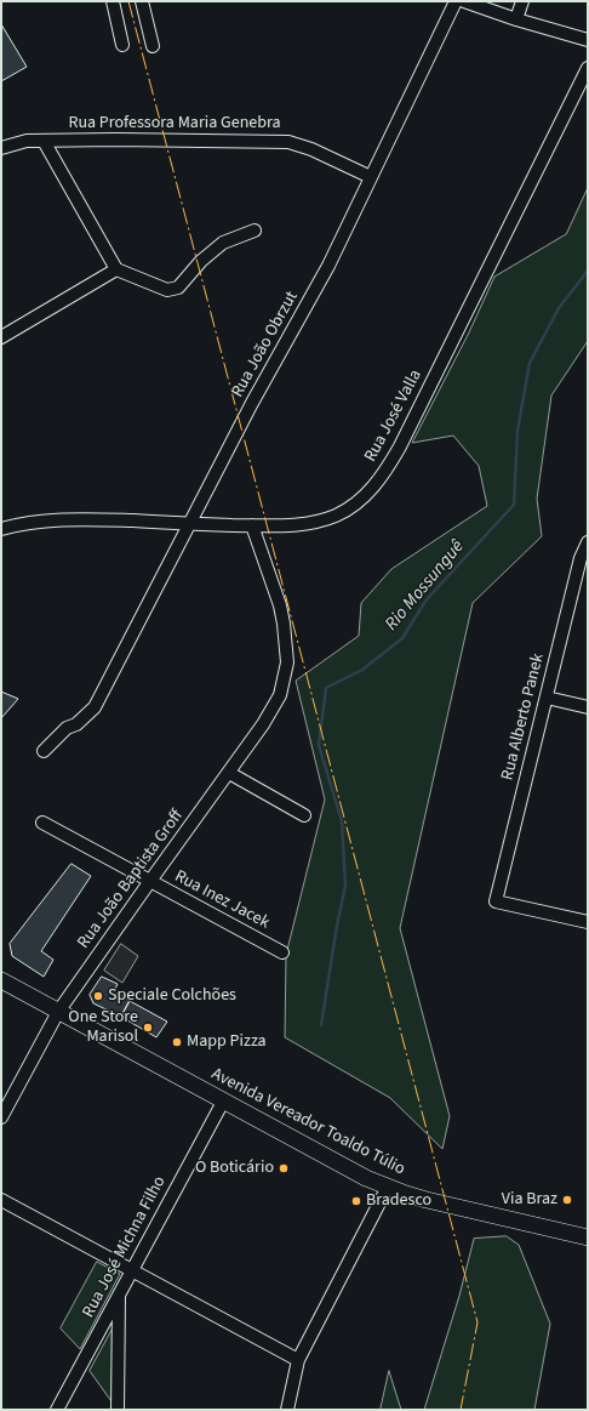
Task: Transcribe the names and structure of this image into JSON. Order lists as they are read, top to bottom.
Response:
{
  "streets": {
    "main road": ["Avenida Vereador Toaldo Túlio"],
    "street": [
      "Rua Professora Maria Genebra",
      "Rua João Obrzut",
      "Rua José Valla",
      "Rua Alberto Panek",
      "Rua João Baptista Groff",
      "Rua Inez Jacek",
      "Rua José Michna Filho"
    ]
  },
  "crossings": [
    ["Rua Professora Maria Genebra", "Rua João Obrzut"],
    ["Rua João Obrzut", "Rua José Valla"],
    ["Rua José Valla", "Rua João Baptista Groff"],
    ["Rua João Baptista Groff", "Rua Inez Jacek"],
    ["Rua João Baptista Groff", "Avenida Vereador Toaldo Túlio"],
    ["Avenida Vereador Toaldo Túlio", "Rua José Michna Filho"]
  ],
  "water": ["Rio Mossunguê"],
  "places": [
    "Speciale Colchões",
    "One Store Marisol",
    "Mapp Pizza",
    "O Boticário",
    "Via Braz",
    "Bradesco"
  ]
}
